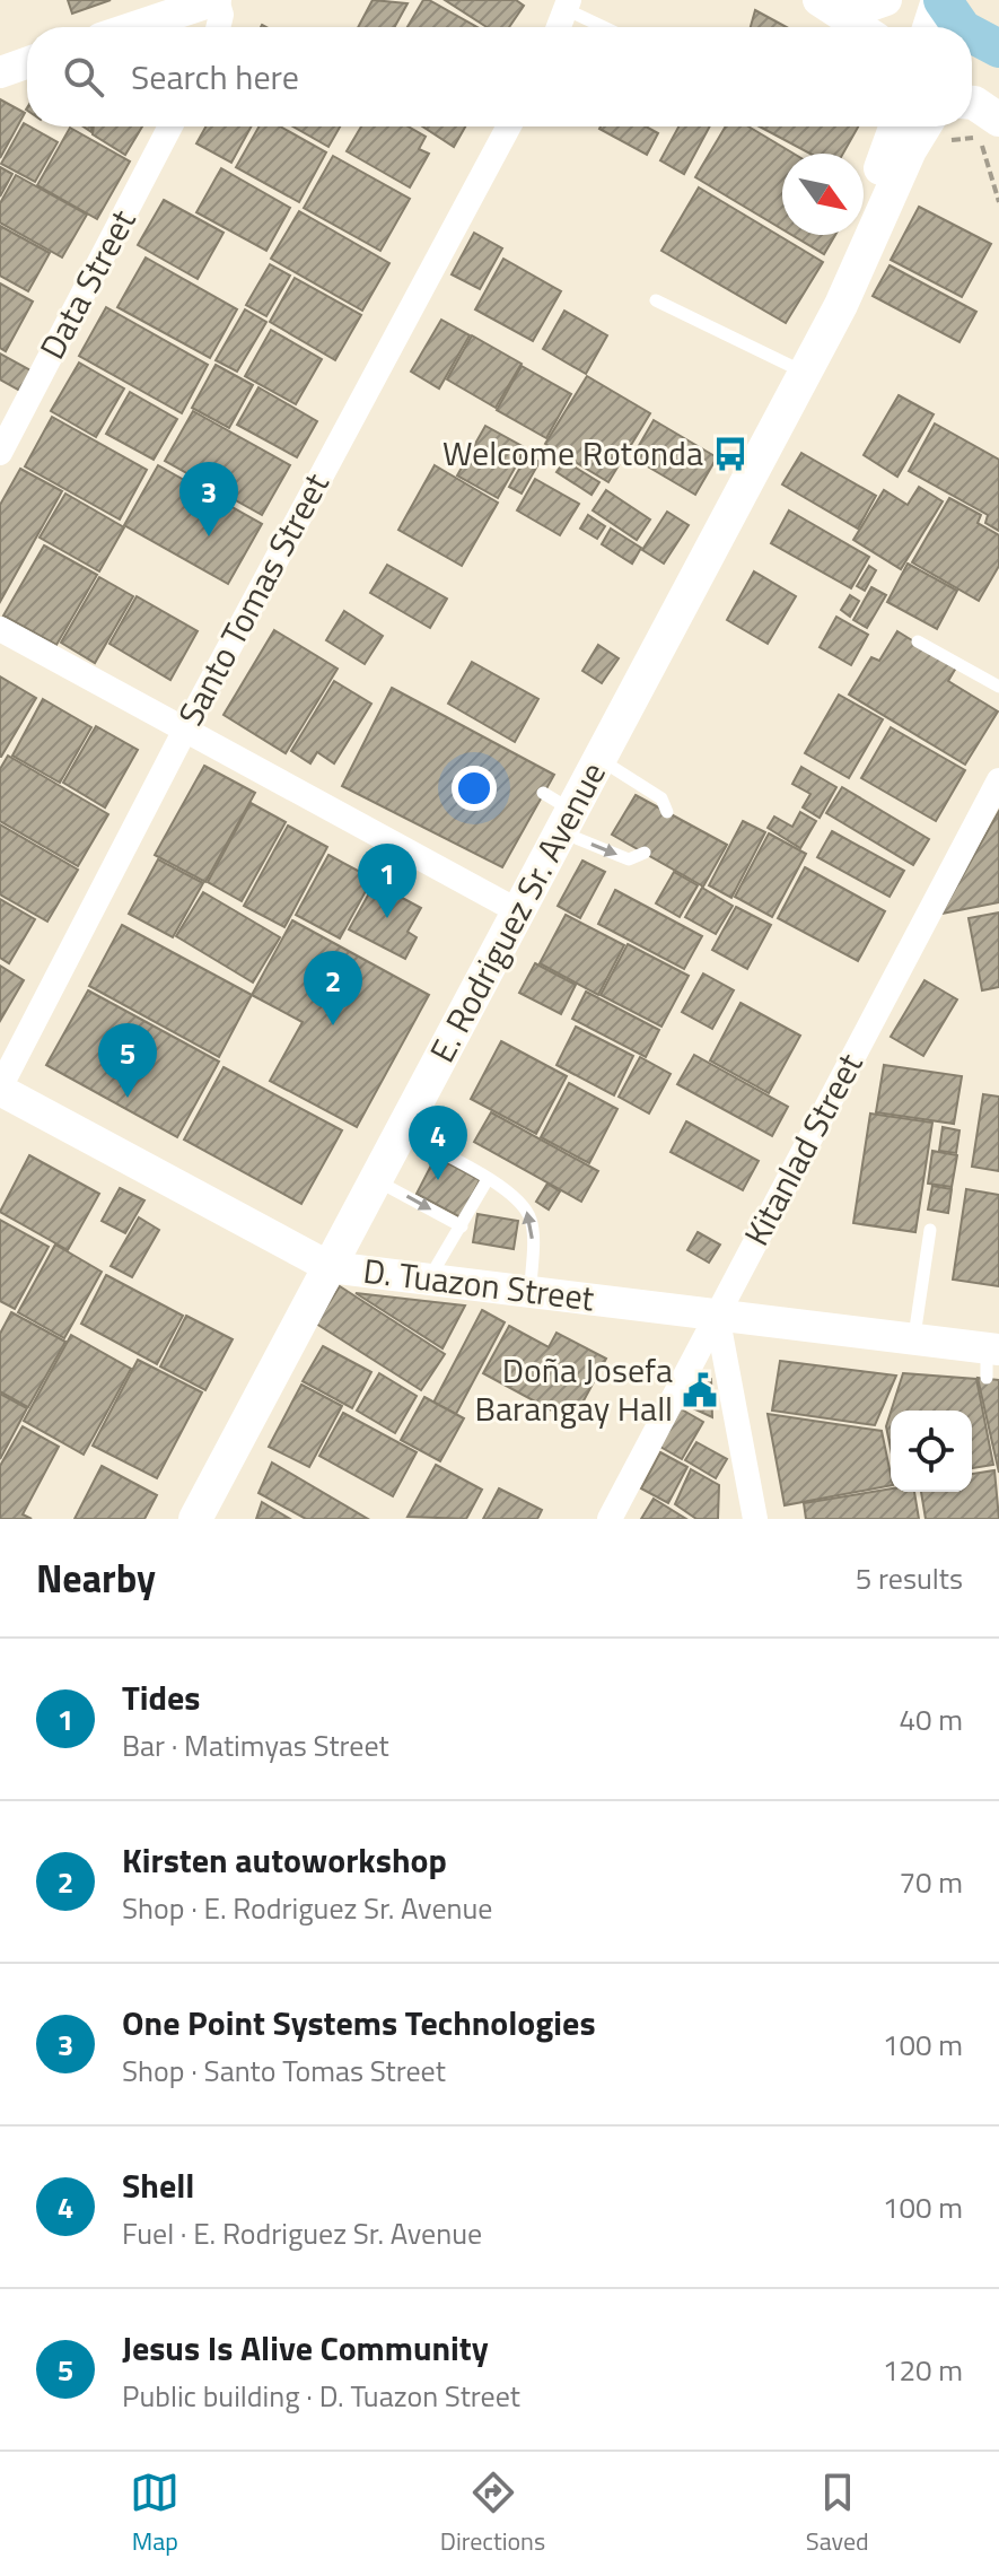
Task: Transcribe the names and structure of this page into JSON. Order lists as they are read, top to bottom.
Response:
{
  "streets": {
    "main road": ["E. Rodriguez Sr. Avenue"],
    "street": [
      "Data Street",
      "Santo Tomas Street",
      "Kitanlad Street",
      "D. Tuazon Street"
    ]
  },
  "crossings": [
    ["Santo Tomas Street", "D. Tuazon Street"],
    ["E. Rodriguez Sr. Avenue", "D. Tuazon Street"],
    ["Kitanlad Street", "D. Tuazon Street"]
  ],
  "places": {
    "bus stop": ["Welcome Rotonda"],
    "public building": ["Doña Josefa Barangay Hall"]
  },
  "north": "bottom right",
  "page": {
    "search": "Search here",
    "pins": [
      "3",
      "1",
      "2",
      "5",
      "4"
    ],
    "heading": ["Nearby", "5 results"],
    "list": [
      {
        "mark": "1",
        "name": "Tides",
        "note": "Bar · Matimyas Street",
        "value": "40 m"
      },
      {
        "mark": "2",
        "name": "Kirsten autoworkshop",
        "note": "Shop · E. Rodriguez Sr. Avenue",
        "value": "70 m"
      },
      {
        "mark": "3",
        "name": "One Point Systems Technologies",
        "note": "Shop · Santo Tomas Street",
        "value": "100 m"
      },
      {
        "mark": "4",
        "name": "Shell",
        "note": "Fuel · E. Rodriguez Sr. Avenue",
        "value": "100 m"
      },
      {
        "mark": "5",
        "name": "Jesus Is Alive Community",
        "note": "Public building · D. Tuazon Street",
        "value": "120 m"
      }
    ],
    "nav": ["Map", "Directions", "Saved"]
  }
}
